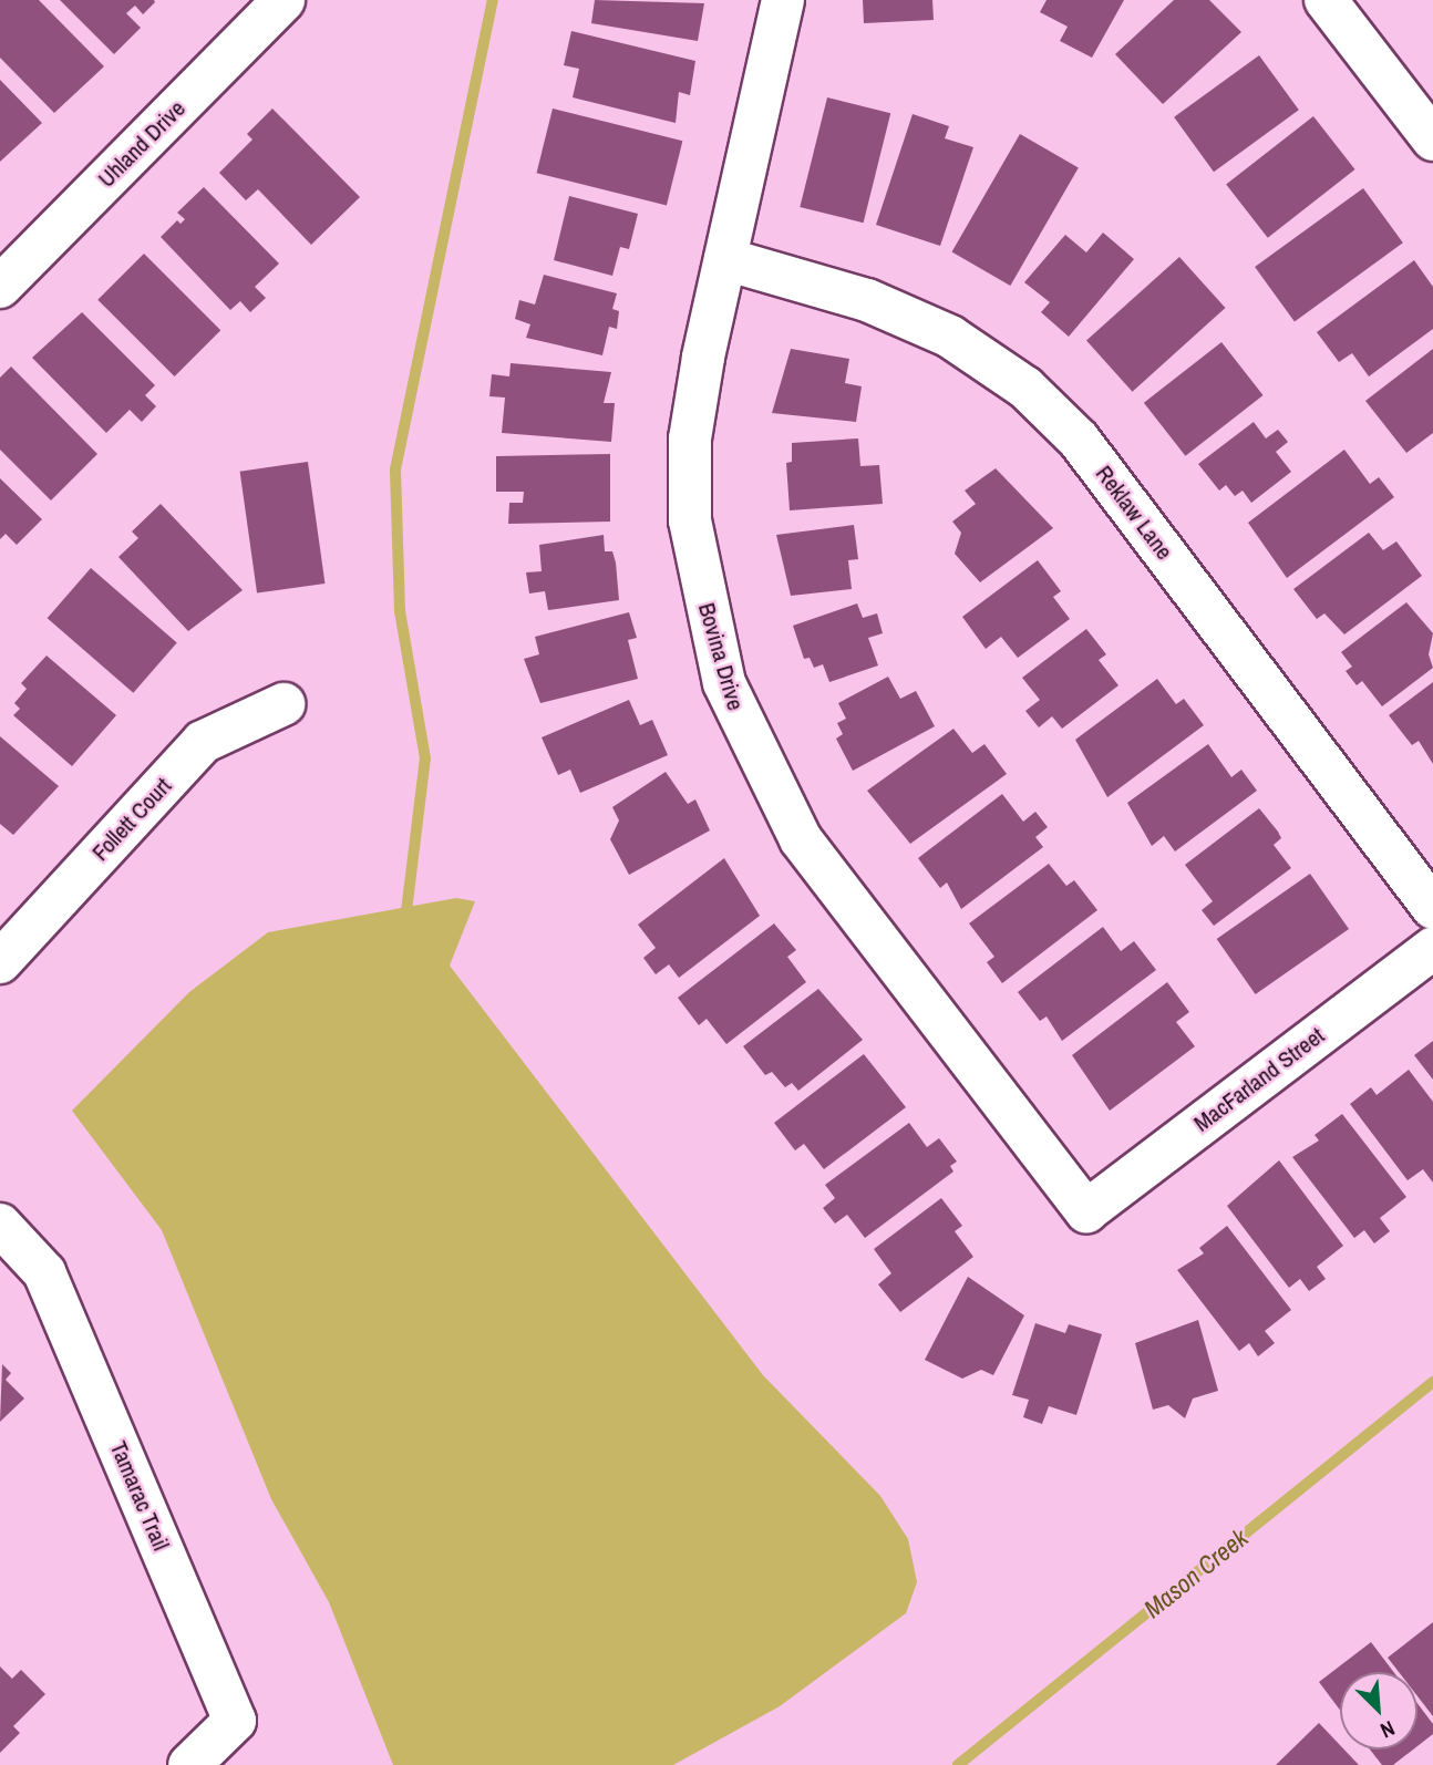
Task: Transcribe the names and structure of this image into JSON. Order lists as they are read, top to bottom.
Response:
{
  "streets": {
    "street": [
      "Uhland Drive",
      "Reklaw Lane",
      "Bovina Drive",
      "Follett Court",
      "MacFarland Street",
      "Tamarac Trail"
    ]
  },
  "crossings": [
    ["Reklaw Lane", "Bovina Drive"],
    ["Bovina Drive", "MacFarland Street"]
  ],
  "water": ["Mason Creek"],
  "north": "bottom right"
}
